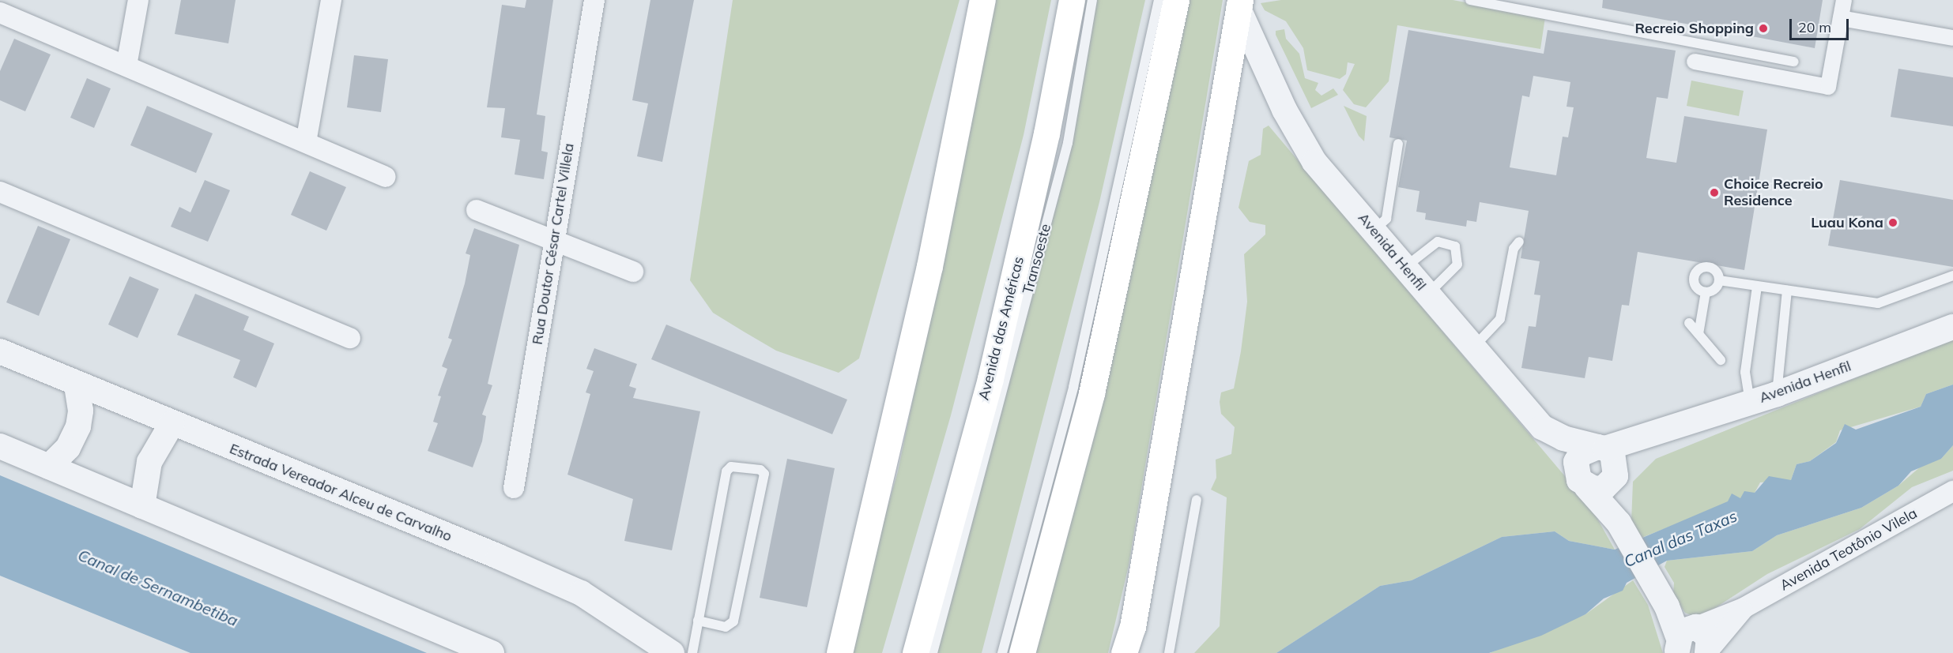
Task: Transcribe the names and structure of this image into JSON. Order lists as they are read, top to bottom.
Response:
{
  "streets": {
    "main road": ["Avenida das Américas"],
    "street": [
      "Rua Doutor César Cartel Villela",
      "Avenida Henfil",
      "Estrada Vereador Alceu de Carvalho",
      "Avenida Teotônio Vilela"
    ],
    "lane": ["Transoeste"]
  },
  "water": ["Canal das Taxas", "Canal de Sernambetiba"],
  "places": ["Recreio Shopping", "Choice Recreio Residence", "Luau Kona"],
  "scale_bar": "20 m"
}
